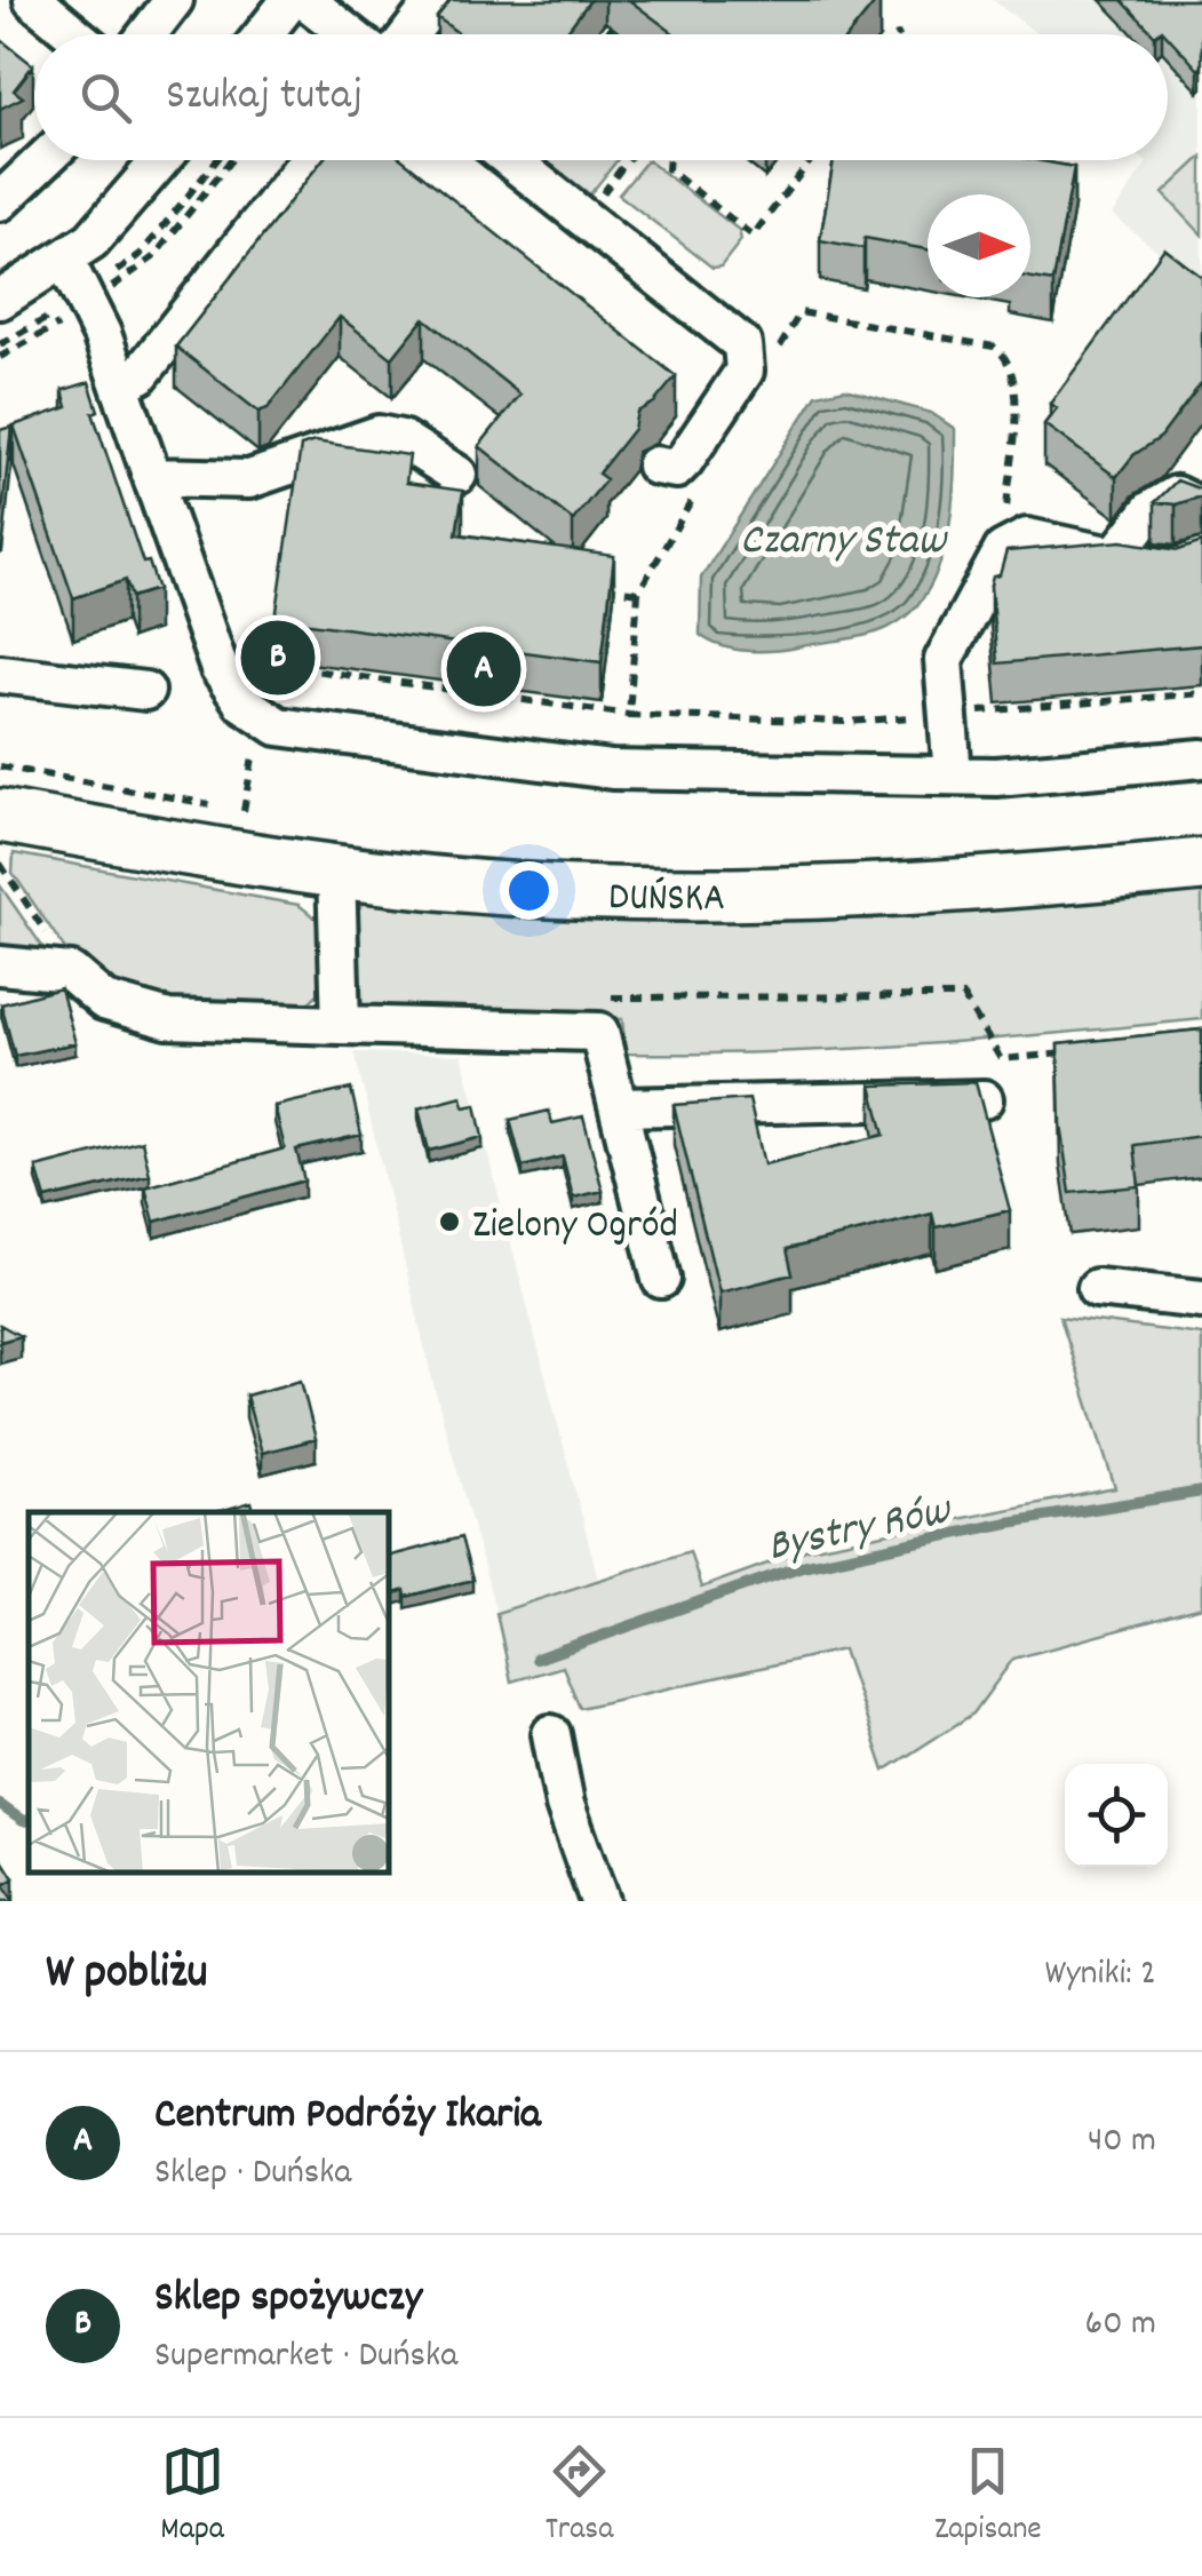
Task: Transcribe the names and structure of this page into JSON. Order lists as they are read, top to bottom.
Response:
{
  "streets": {
    "street": ["DUŃSKA"]
  },
  "water": ["Czarny Staw", "Bystry Rów"],
  "places": ["Zielony Ogród"],
  "north": "right",
  "page": {
    "search": "Szukaj tutaj",
    "pins": ["B", "A"],
    "heading": ["W pobliżu", "Wyniki: 2"],
    "list": [
      {
        "mark": "A",
        "name": "Centrum Podróży Ikaria",
        "note": "Sklep · Duńska",
        "value": "40 m"
      },
      {
        "mark": "B",
        "name": "Sklep spożywczy",
        "note": "Supermarket · Duńska",
        "value": "60 m"
      }
    ],
    "nav": ["Mapa", "Trasa", "Zapisane"]
  }
}
